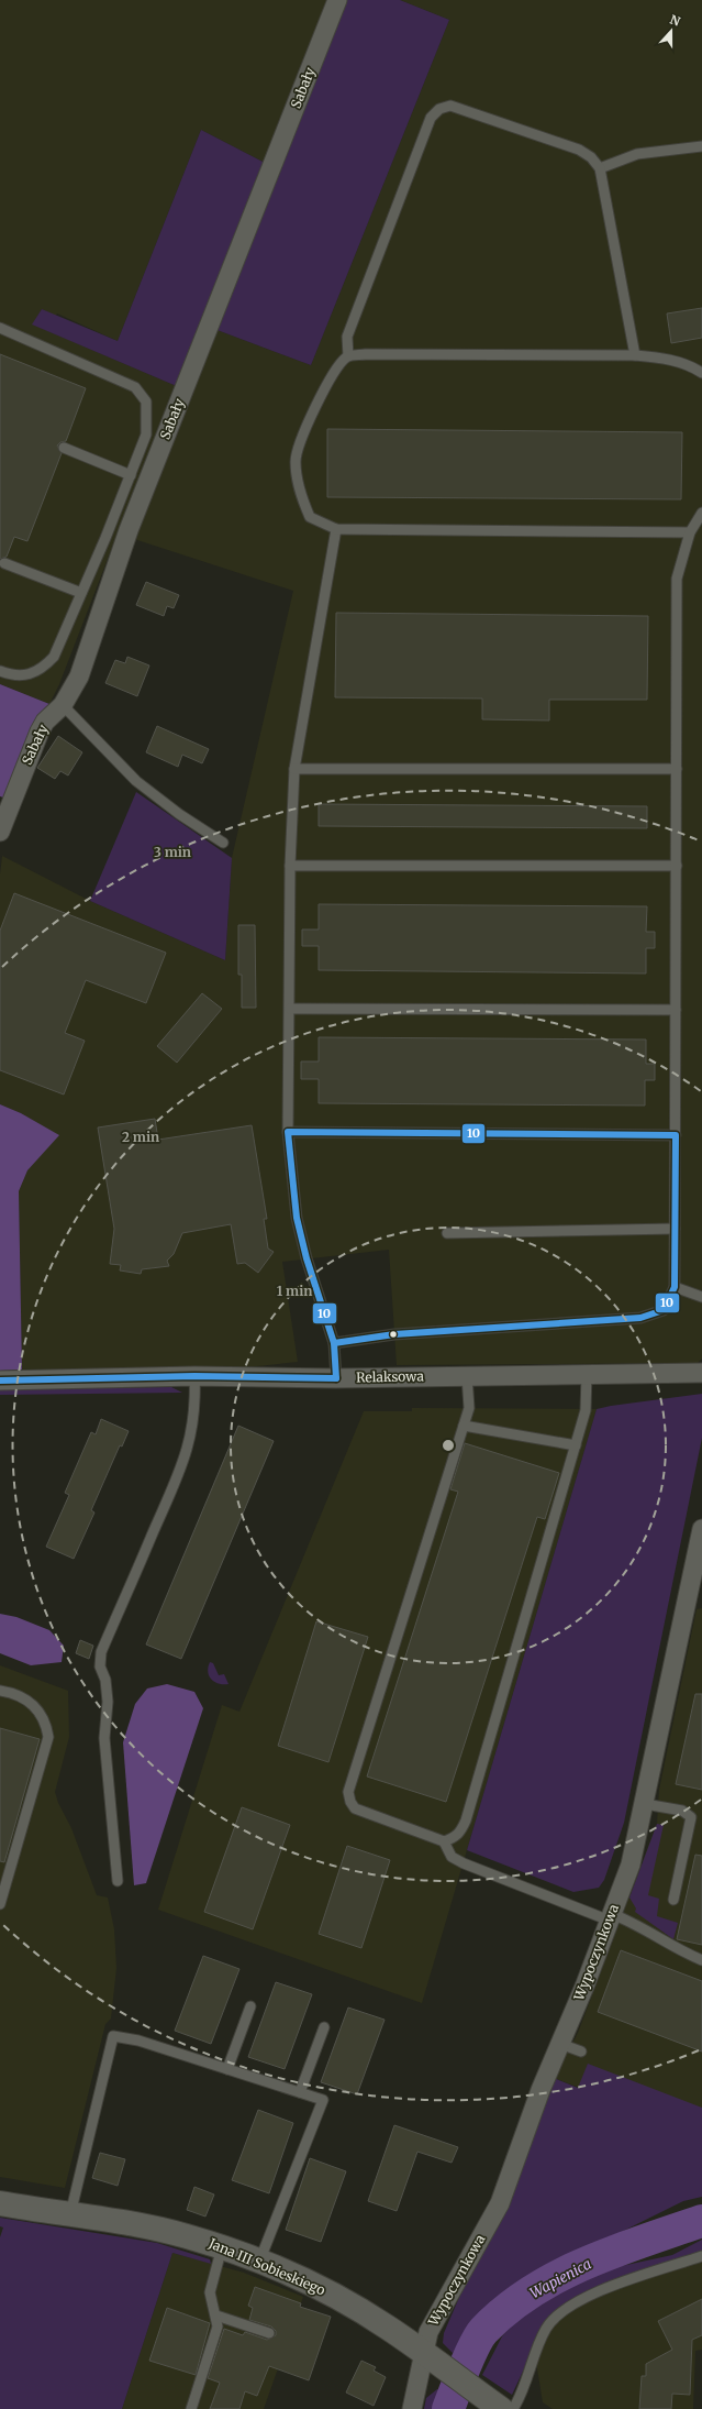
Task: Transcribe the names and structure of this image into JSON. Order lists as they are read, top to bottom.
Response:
{
  "streets": {
    "street": [
      "Sabały",
      "Relaksowa",
      "Wypoczynkowa",
      "Jana III Sobieskiego"
    ]
  },
  "crossings": [
    ["Wypoczynkowa", "Jana III Sobieskiego"]
  ],
  "water": ["Wapienica"],
  "lines": ["transit line 10"],
  "north": "top",
  "rings": ["3 min", "2 min", "1 min"]
}
